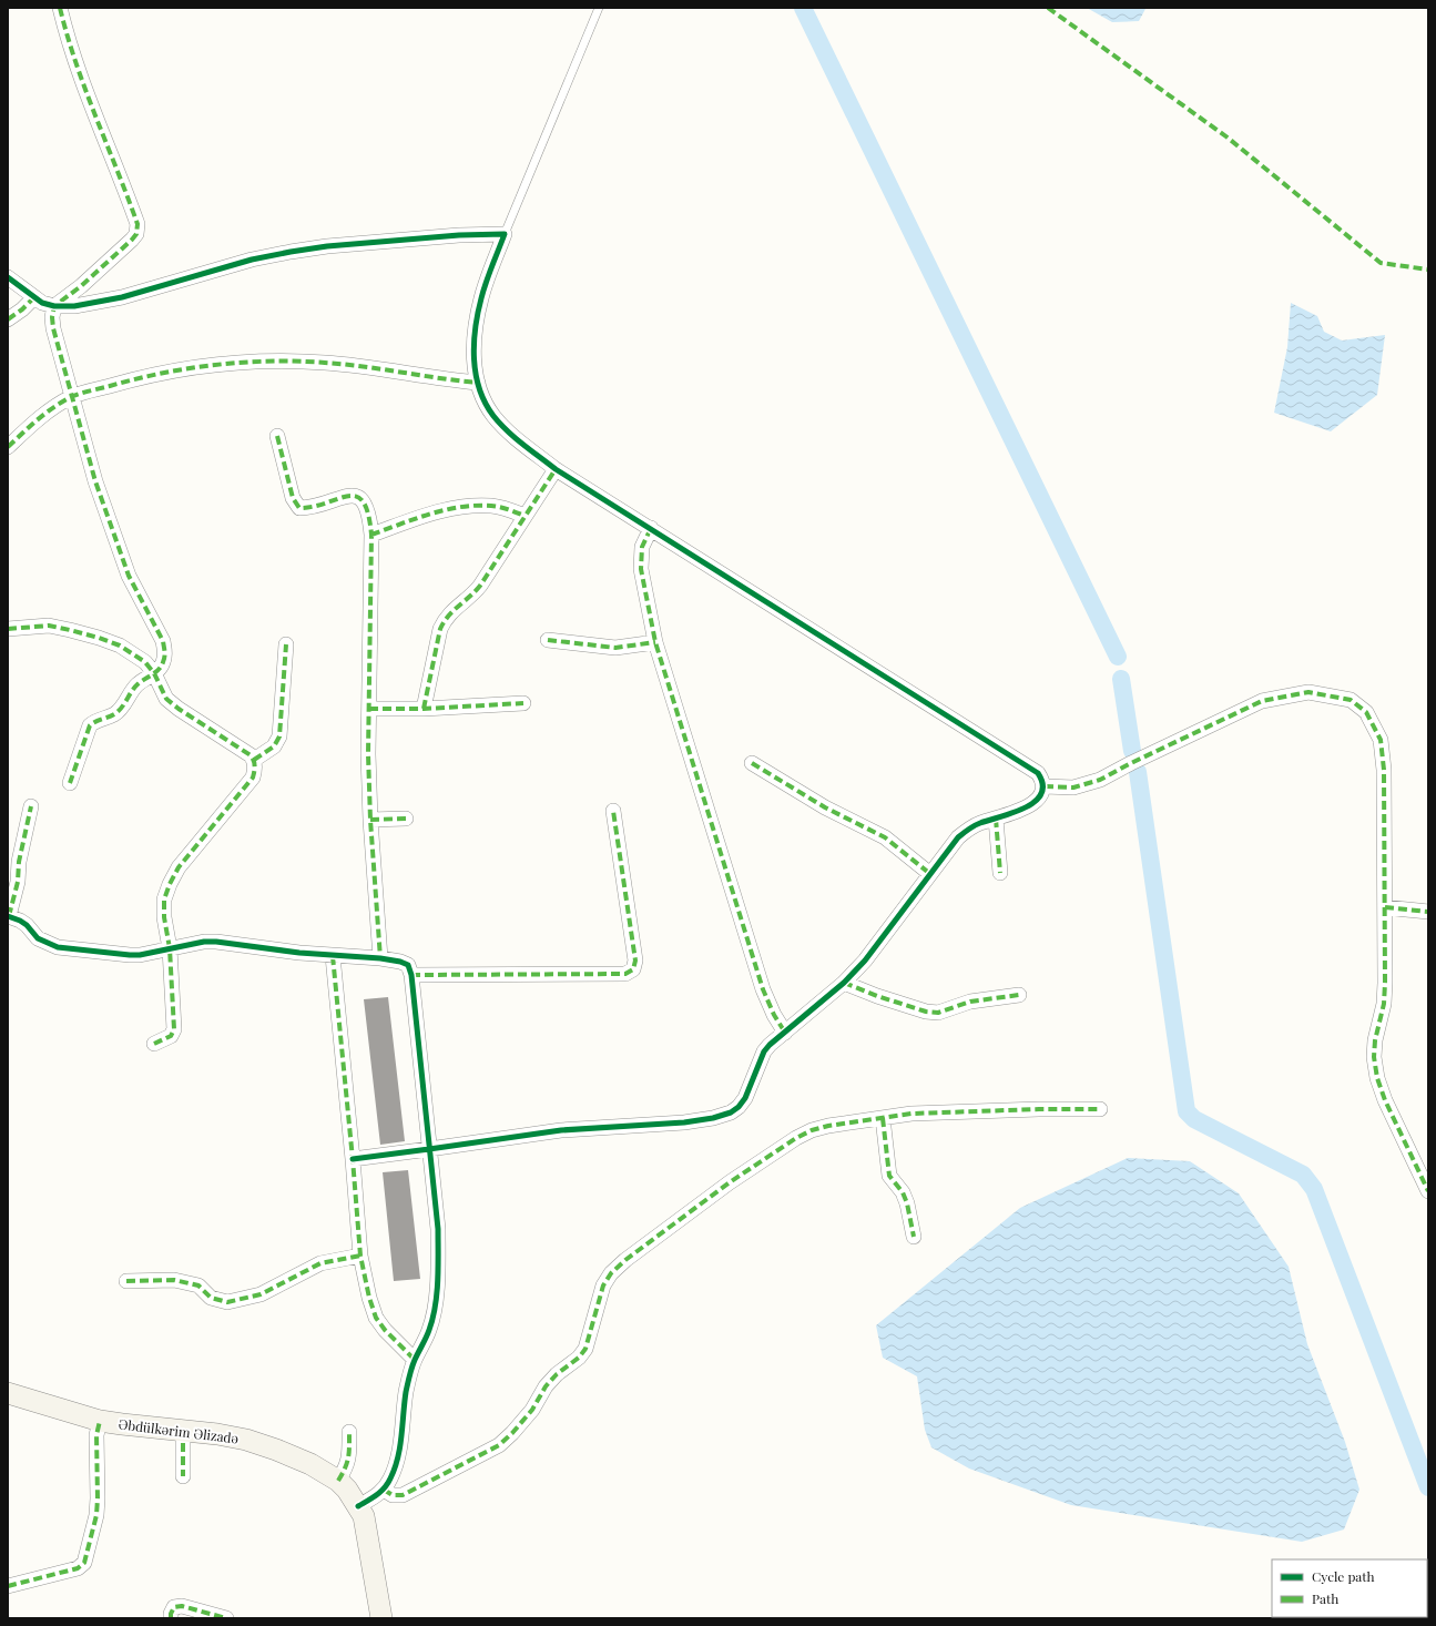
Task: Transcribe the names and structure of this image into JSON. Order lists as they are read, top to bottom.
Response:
{
  "streets": {
    "street": ["Əbdülkərim Əlizadə"]
  },
  "legend": ["Cycle path", "Path"]
}
